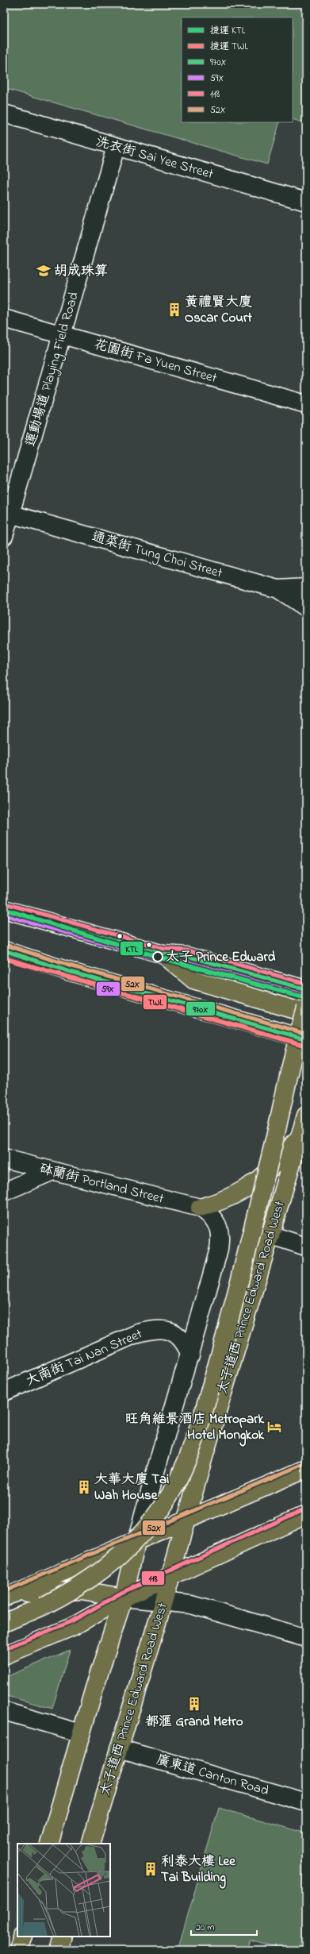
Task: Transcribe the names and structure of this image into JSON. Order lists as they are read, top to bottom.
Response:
{
  "streets": {
    "main road": ["太子道西 Prince Edward Road West"],
    "street": [
      "洗衣街 Sai Yee Street",
      "花園街 Fa Yuen Street",
      "運動場道 Playing Field Road",
      "通菜街 Tung Choi Street",
      "砵蘭街 Portland Street",
      "大南街 Tai Nan Street",
      "廣東道 Canton Road"
    ]
  },
  "crossings": [
    ["洗衣街 Sai Yee Street", "運動場道 Playing Field Road"],
    ["花園街 Fa Yuen Street", "運動場道 Playing Field Road"],
    ["運動場道 Playing Field Road", "通菜街 Tung Choi Street"],
    ["太子道西 Prince Edward Road West", "廣東道 Canton Road"]
  ],
  "places": {
    "school or university": ["胡成珠算"],
    "building": [
      "黃禮賢大廈 Oscar Court",
      "大華大廈 Tai Wah House",
      "都滙 Grand Metro",
      "利泰大樓 Lee Tai Building"
    ],
    "other": ["太子 Prince Edward"],
    "hotel": ["旺角維景酒店 Metropark Hotel Mongkok"]
  },
  "lines": [
    "transit line 118",
    "metro line KTL",
    "transit line 970X",
    "transit line 59X",
    "transit line 52X",
    "metro line TWL"
  ],
  "legend": [
    "捷運 KTL",
    "捷運 TWL",
    "970X",
    "59X",
    "118",
    "52X"
  ],
  "scale_bar": "20 m"
}
